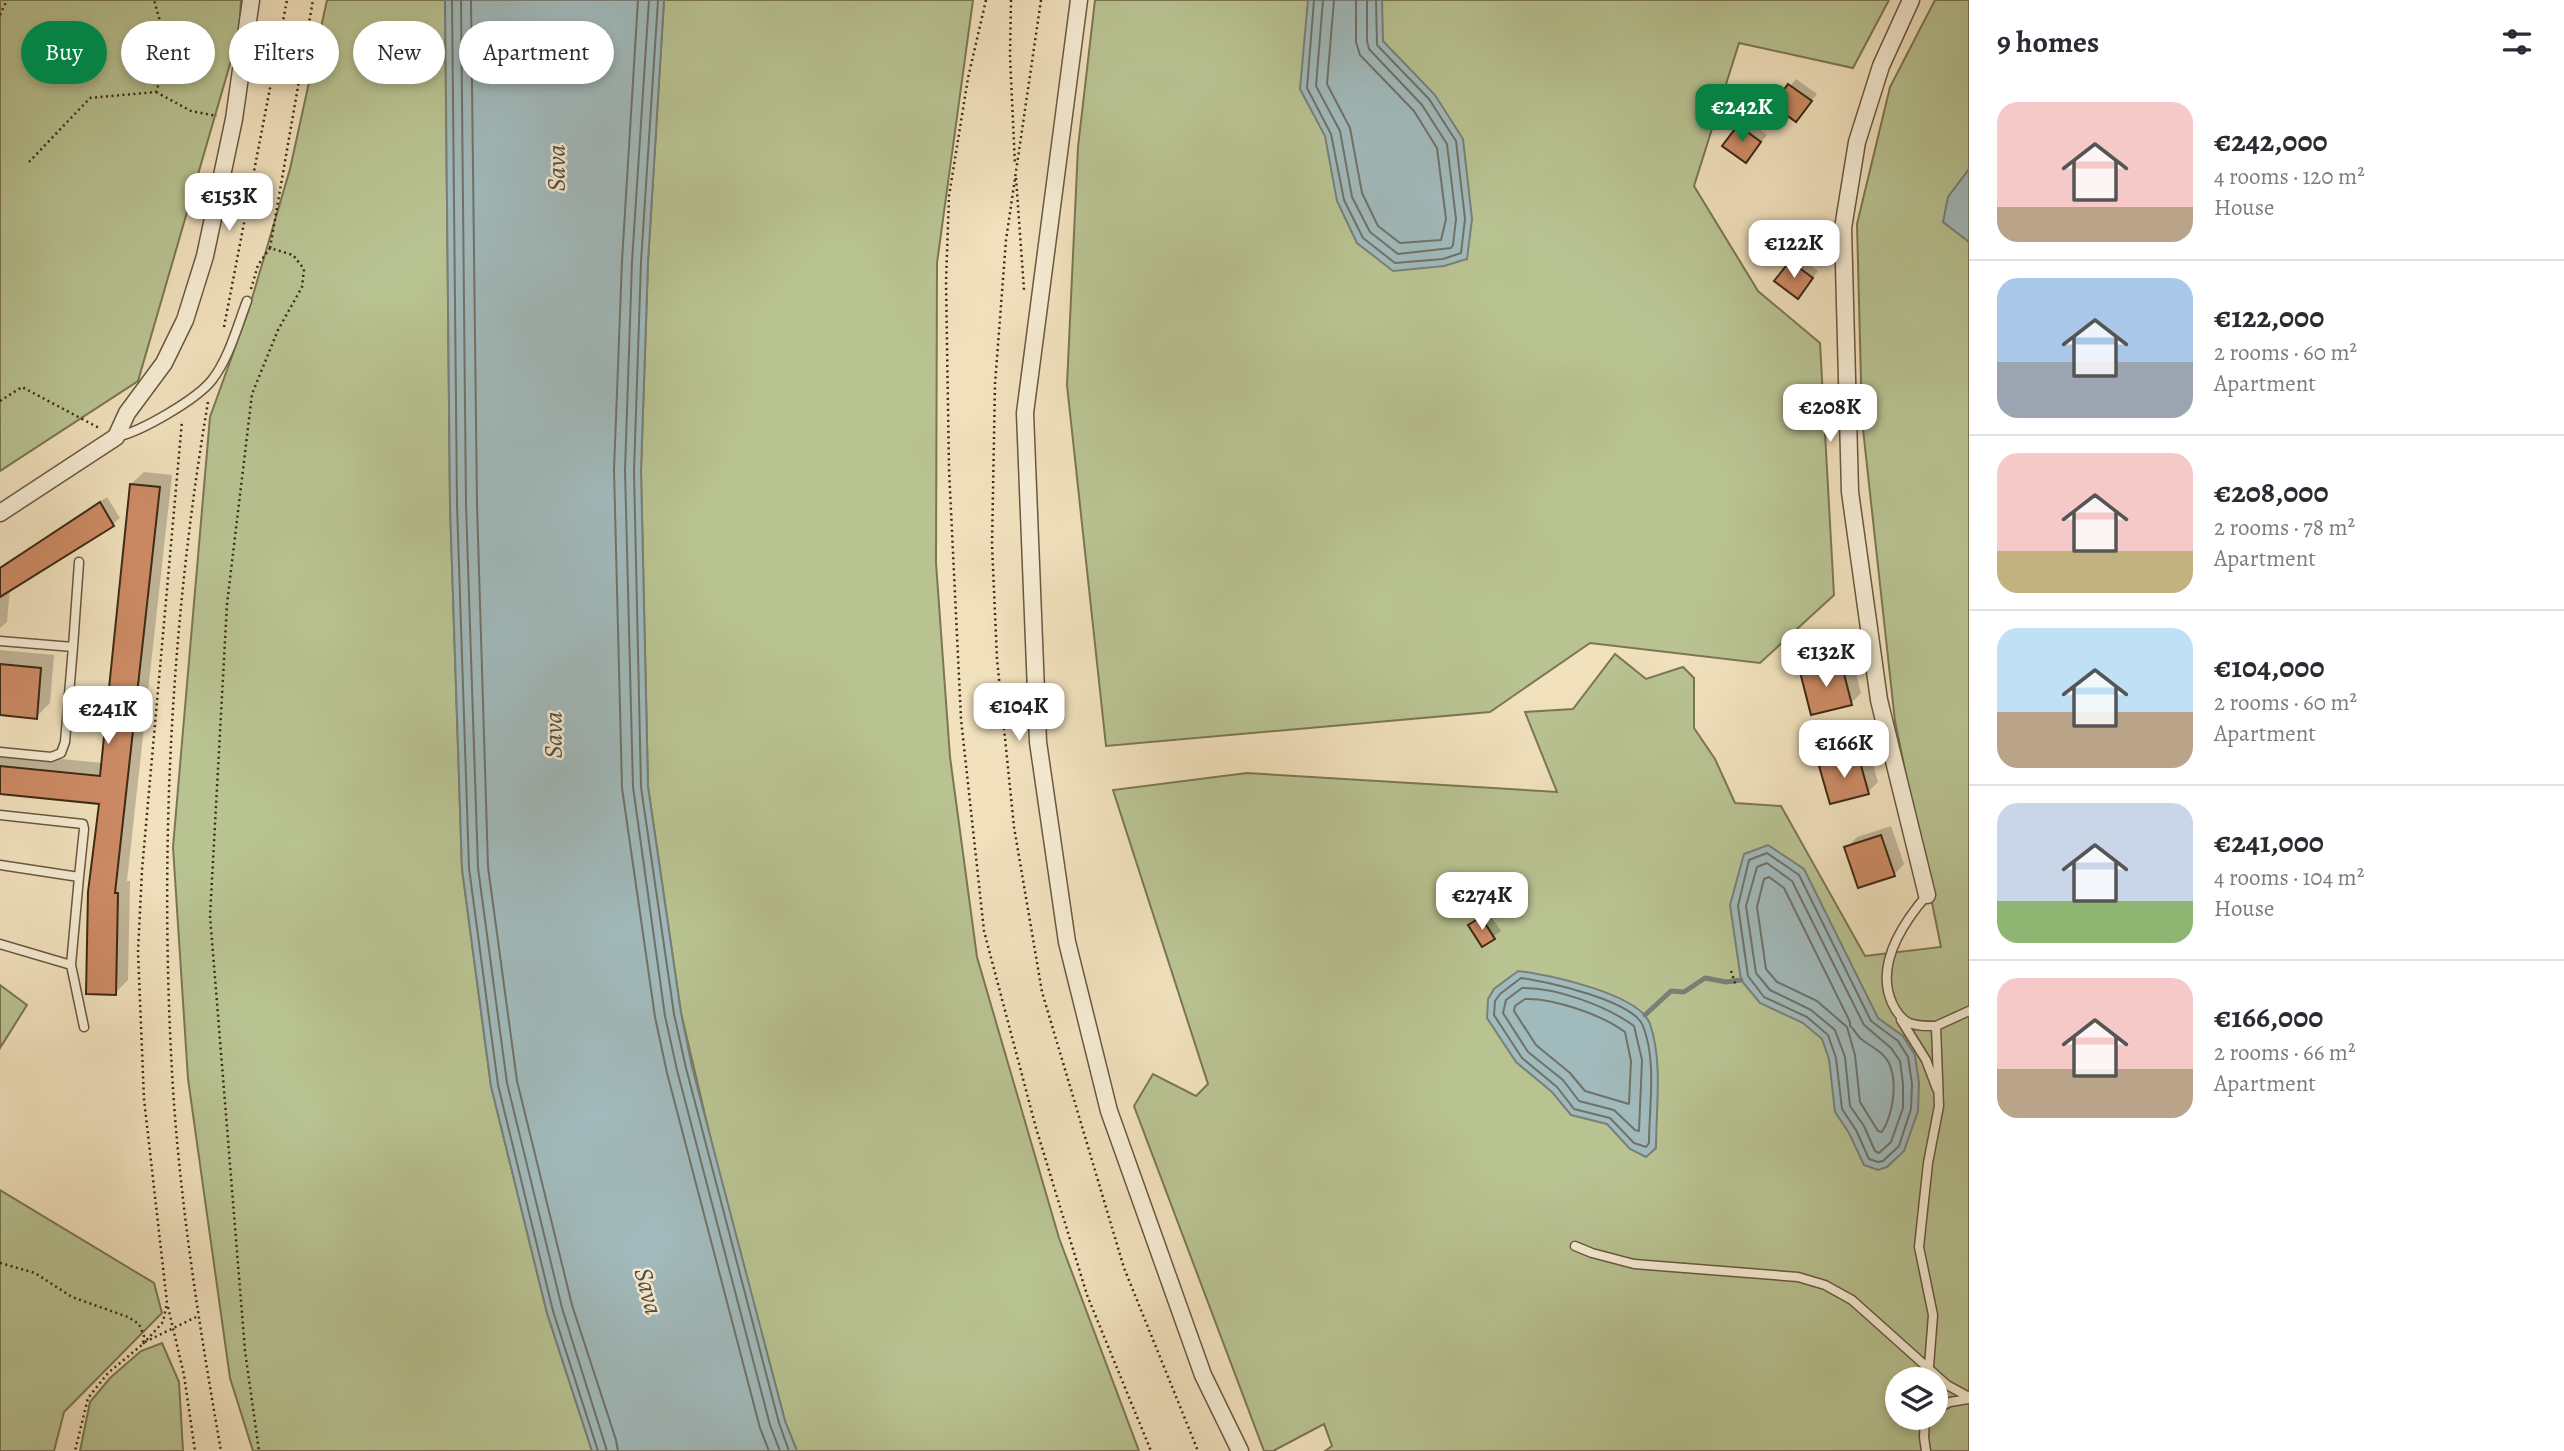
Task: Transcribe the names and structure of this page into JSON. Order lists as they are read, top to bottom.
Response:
{
  "water": ["Sava"],
  "page": {
    "heading": "9 homes",
    "chip": [
      "Buy",
      "Rent",
      "Filters",
      "New",
      "Apartment"
    ],
    "price": [
      "€242K",
      "€153K",
      "€122K",
      "€208K",
      "€132K",
      "€104K",
      "€241K",
      "€166K",
      "€274K"
    ],
    "list": [
      {
        "name": "€242,000",
        "note": "4 rooms · 120 m² · House"
      },
      {
        "name": "€122,000",
        "note": "2 rooms · 60 m² · Apartment"
      },
      {
        "name": "€208,000",
        "note": "2 rooms · 78 m² · Apartment"
      },
      {
        "name": "€104,000",
        "note": "2 rooms · 60 m² · Apartment"
      },
      {
        "name": "€241,000",
        "note": "4 rooms · 104 m² · House"
      },
      {
        "name": "€166,000",
        "note": "2 rooms · 66 m² · Apartment"
      }
    ]
  }
}
